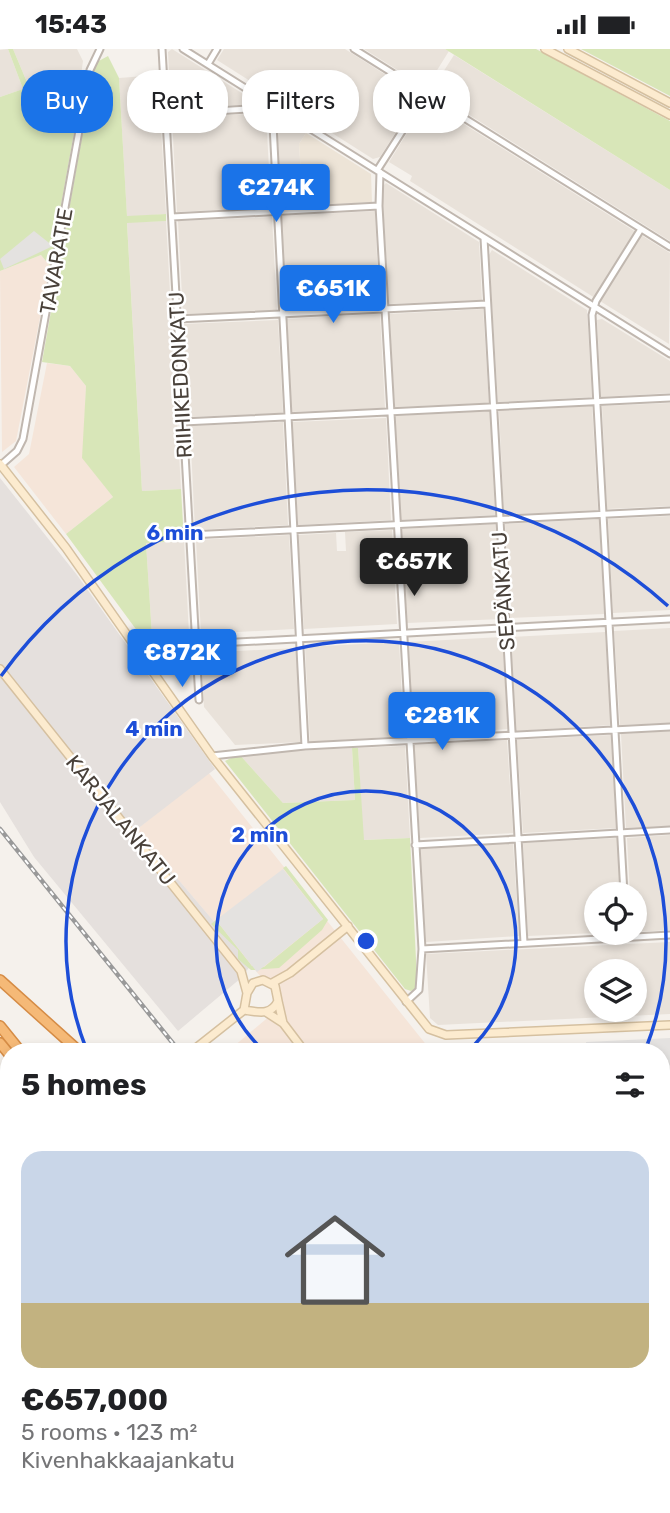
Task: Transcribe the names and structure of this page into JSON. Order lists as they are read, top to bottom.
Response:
{
  "streets": {
    "main road": ["KARJALANKATU"],
    "street": ["TAVARATIE", "RIIHIKEDONKATU", "SEPÄNKATU"]
  },
  "page": {
    "status": "15:43",
    "chip": [
      "Buy",
      "Rent",
      "Filters",
      "New"
    ],
    "price": [
      "€274K",
      "€651K",
      "€657K",
      "€872K",
      "€281K"
    ],
    "heading": "5 homes",
    "list": [
      {
        "name": "€657,000",
        "note": "5 rooms · 123 m² · Kivenhakkaajankatu"
      }
    ]
  },
  "rings": ["6 min", "4 min", "2 min"]
}
